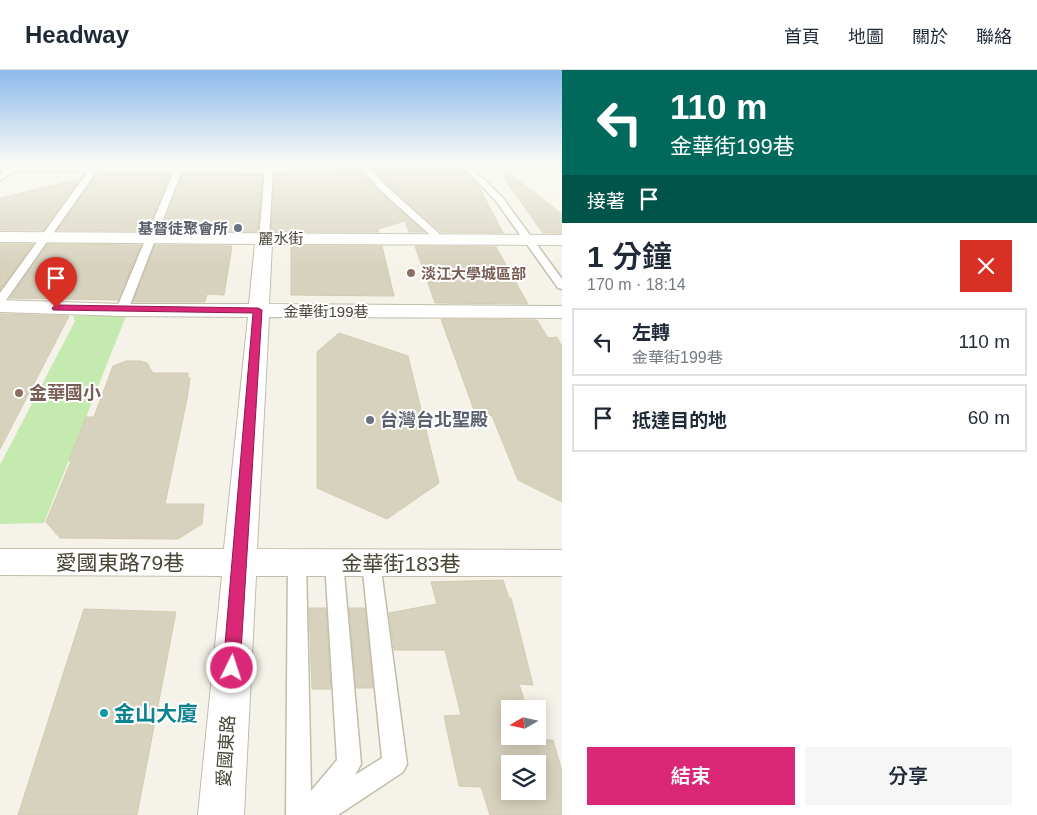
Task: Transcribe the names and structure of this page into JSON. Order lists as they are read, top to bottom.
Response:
{
  "streets": {
    "street": [
      "麗水街",
      "金華街199巷",
      "愛國東路79巷",
      "金華街183巷",
      "愛國東路"
    ]
  },
  "crossings": [
    ["麗水街", "愛國東路"],
    ["金華街199巷", "愛國東路"],
    ["愛國東路79巷", "金華街183巷"],
    ["愛國東路79巷", "愛國東路"],
    ["金華街183巷", "愛國東路"]
  ],
  "places": [
    "基督徒聚會所",
    "淡江大學城區部",
    "金華國小",
    "台灣台北聖殿",
    "金山大廈"
  ],
  "north": "left",
  "page": {
    "header": "Headway",
    "nav": [
      "首頁",
      "地圖",
      "關於",
      "聯絡"
    ],
    "turn": ["110 m", "金華街199巷"],
    "then": "接著",
    "heading": ["1 分鐘", "170 m · 18:14"],
    "list": [
      {
        "name": "左轉",
        "note": "金華街199巷",
        "value": "110 m"
      },
      {
        "name": "抵達目的地",
        "value": "60 m"
      }
    ],
    "buttons": ["結束", "分享"]
  }
}
